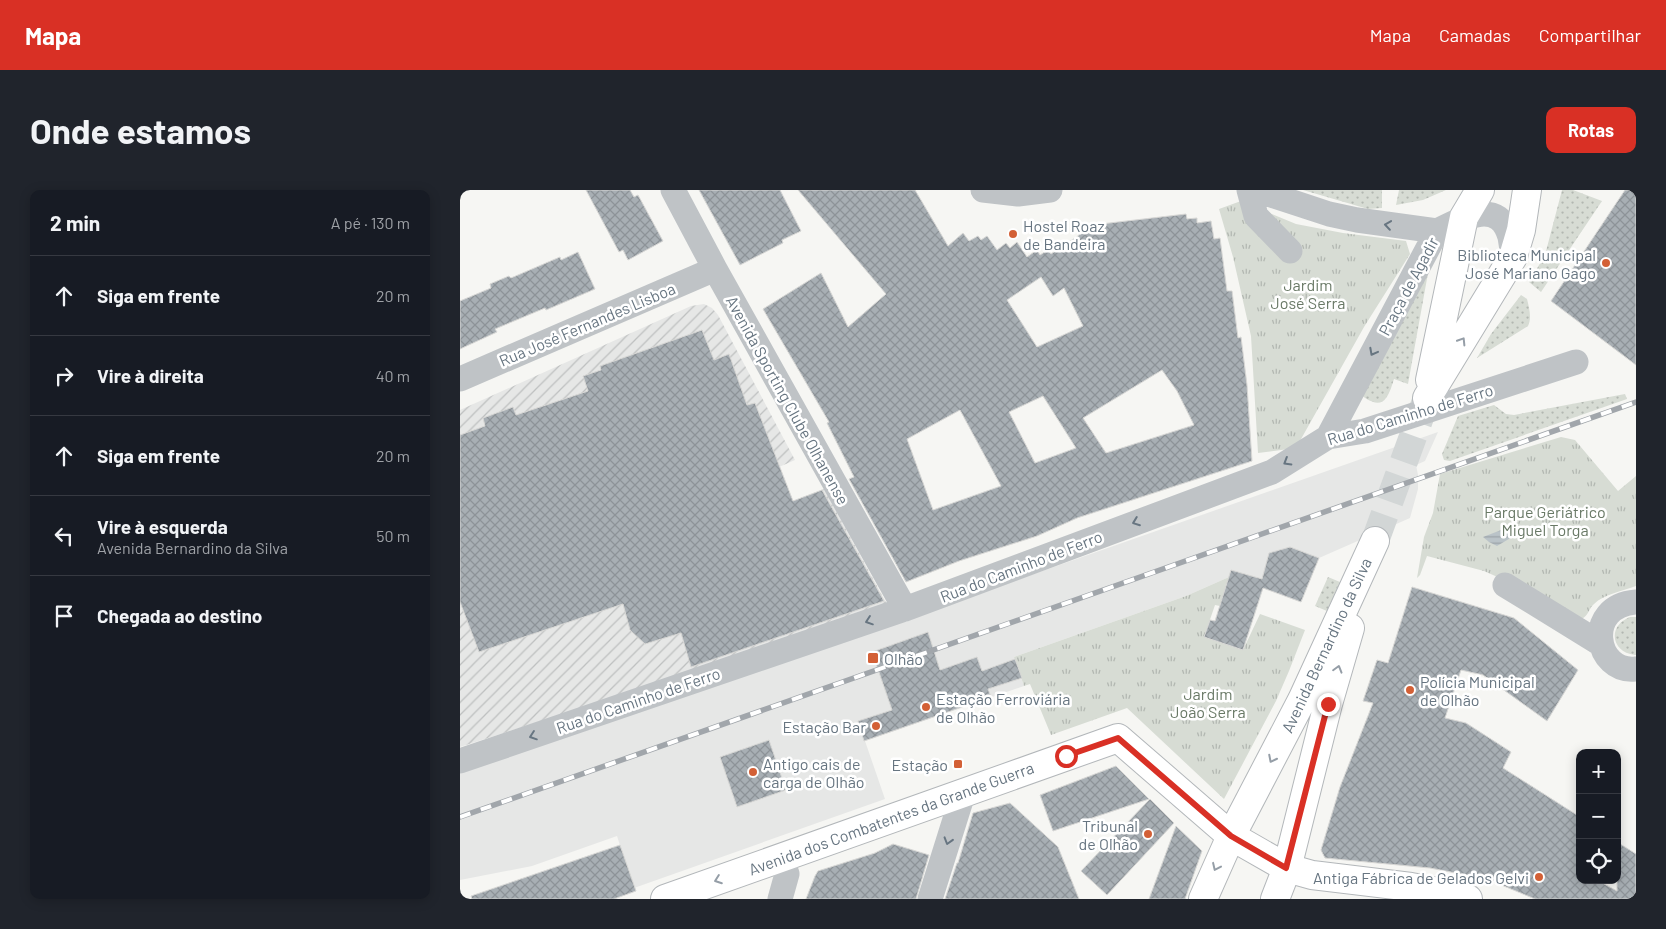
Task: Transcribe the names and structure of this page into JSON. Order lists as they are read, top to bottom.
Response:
{
  "streets": {
    "main road": ["Avenida Bernardino da Silva", "Avenida dos Combatentes da Grande Guerra"],
    "street": [
      "Praça de Agadir",
      "Rua José Fernandes Lisboa",
      "Avenida Sporting Clube Olhanense",
      "Rua do Caminho de Ferro"
    ]
  },
  "crossings": [
    ["Praça de Agadir", "Rua do Caminho de Ferro"],
    ["Rua José Fernandes Lisboa", "Avenida Sporting Clube Olhanense"],
    ["Avenida Sporting Clube Olhanense", "Rua do Caminho de Ferro"],
    ["Avenida Bernardino da Silva", "Avenida dos Combatentes da Grande Guerra"]
  ],
  "one_way": ["Praça de Agadir", "Rua do Caminho de Ferro"],
  "parks": ["Jardim José Serra", "Parque Geriátrico Miguel Torga", "Jardim João Serra"],
  "places": {
    "other": [
      "Hostel Roaz de Bandeira",
      "Biblioteca Municipal José Mariano Gago",
      "Polícia Municipal de Olhão",
      "Estação Ferroviária de Olhão",
      "Estação Bar",
      "Antigo cais de carga de Olhão",
      "Tribunal de Olhão",
      "Antiga Fábrica de Gelados Gelvi"
    ],
    "transit": ["Olhão", "Estação"]
  },
  "page": {
    "header": "Mapa",
    "nav": ["Mapa", "Camadas", "Compartilhar"],
    "buttons": "Rotas",
    "title": "Onde estamos",
    "heading": ["2 min", "A pé · 130 m"],
    "list": [
      ["Siga em frente", "20 m"],
      ["Vire à direita", "40 m"],
      ["Siga em frente", "20 m"],
      ["Vire à esquerda", "Avenida Bernardino da Silva", "50 m"],
      "Chegada ao destino"
    ],
    "map_buttons": ["+", "−"]
  }
}
